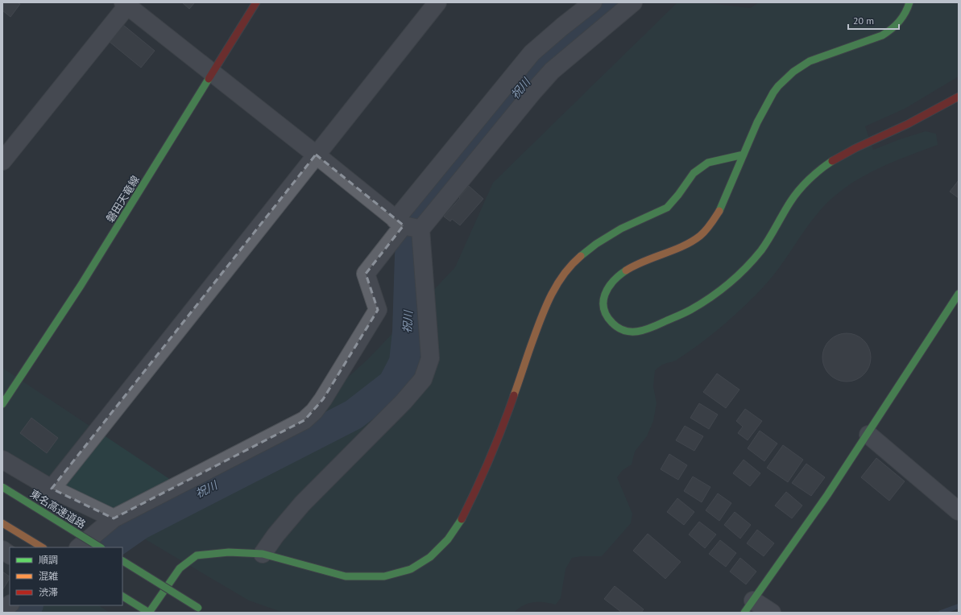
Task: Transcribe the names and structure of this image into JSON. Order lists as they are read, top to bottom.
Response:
{
  "streets": {
    "main road": ["磐田天竜線", "東名高速道路"]
  },
  "water": ["祝川"],
  "legend": ["順調", "混雑", "渋滞"],
  "scale_bar": "20 m"
}
